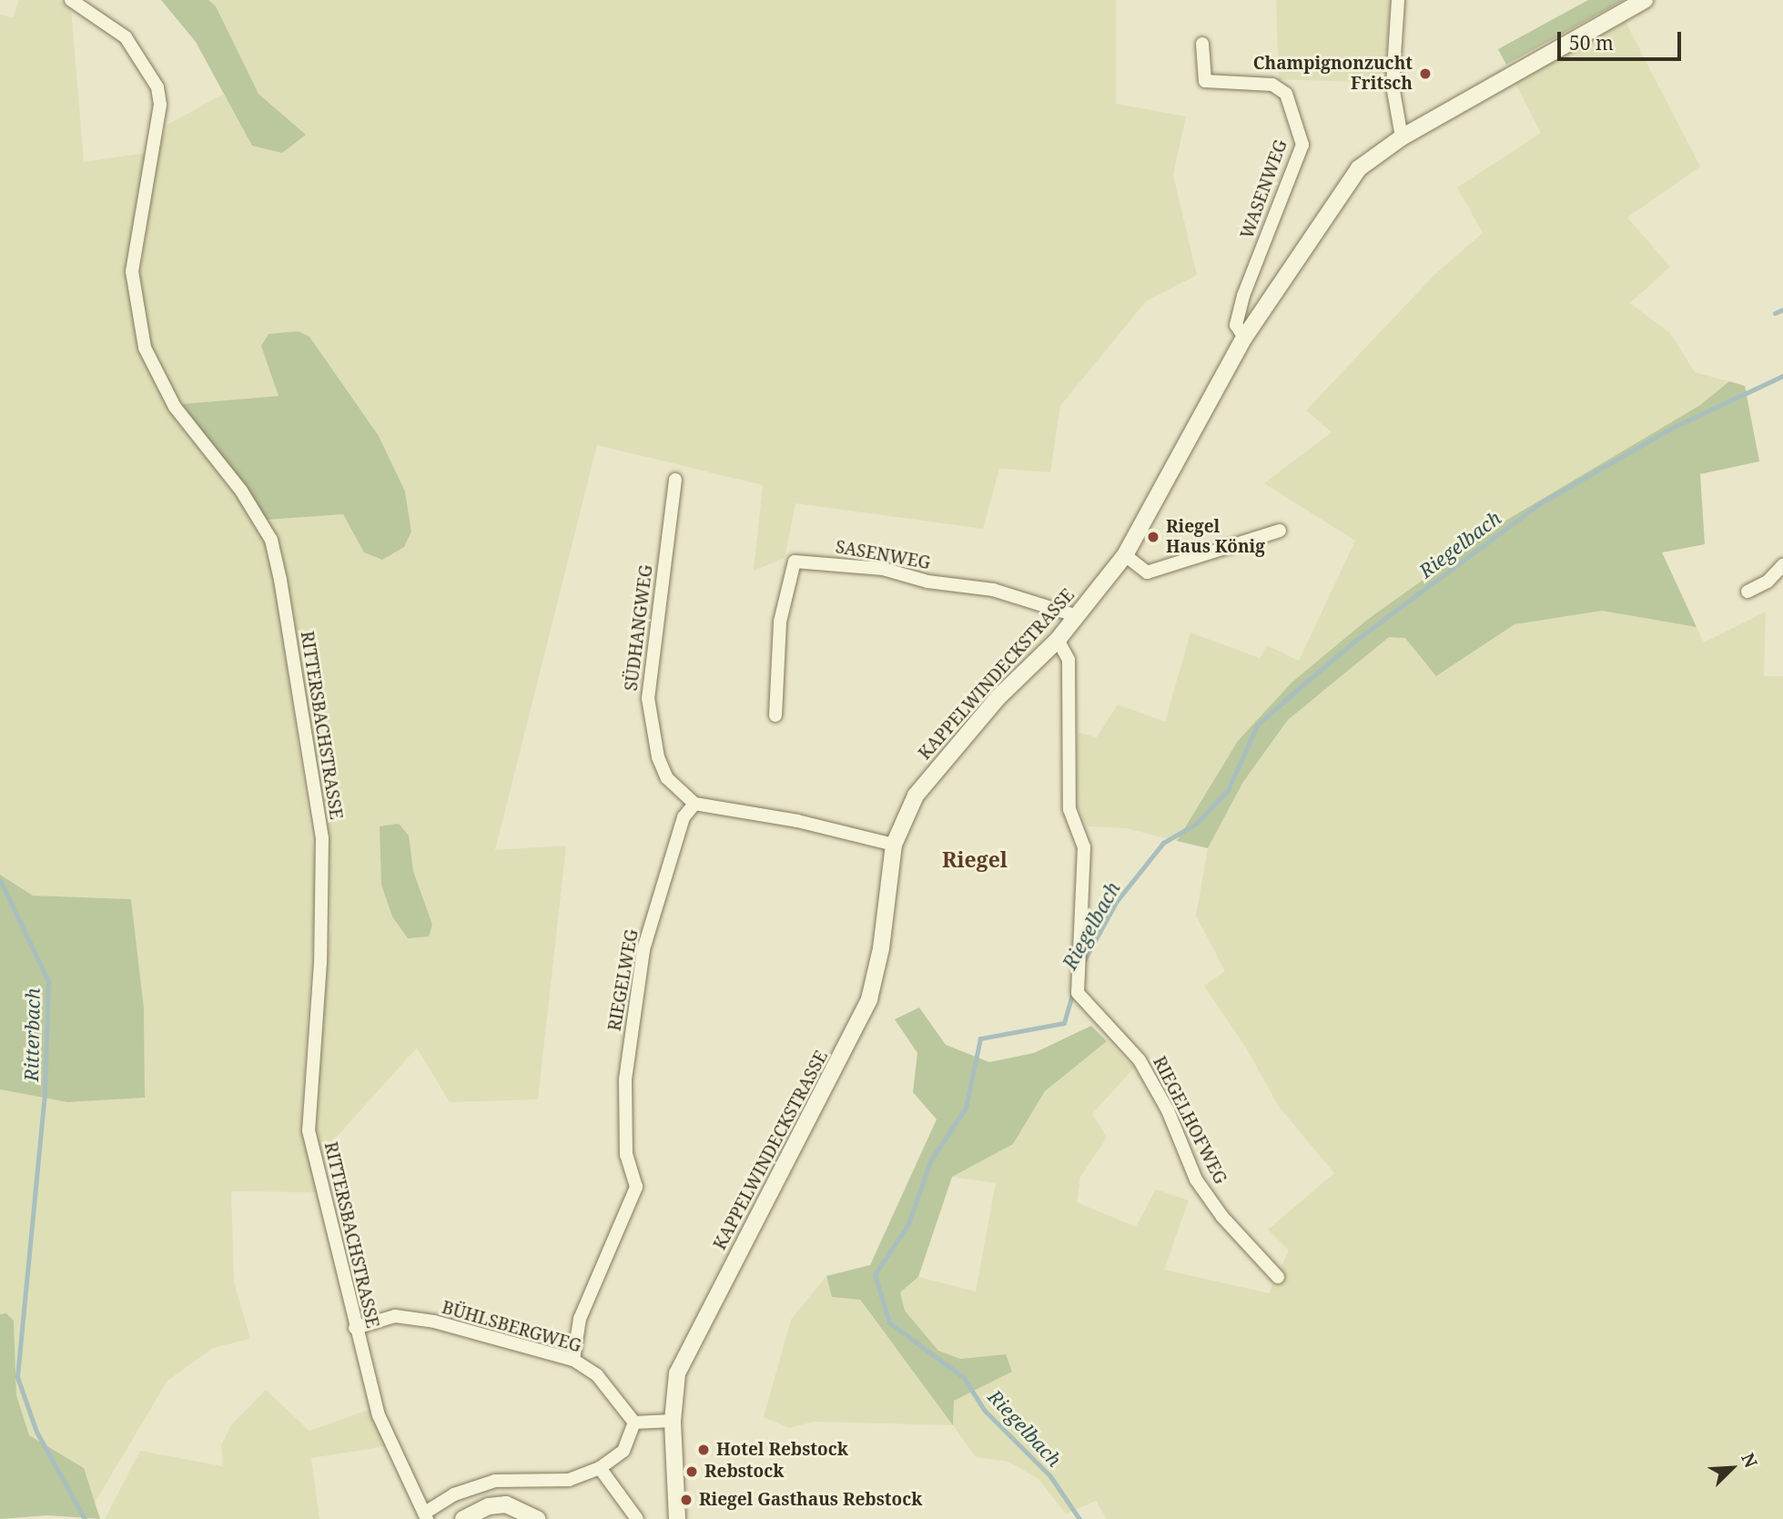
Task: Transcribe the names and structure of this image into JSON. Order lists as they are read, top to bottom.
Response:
{
  "streets": {
    "street": [
      "WASENWEG",
      "SASENWEG",
      "SÜDHANGWEG",
      "KAPPELWINDECKSTRASSE",
      "RITTERSBACHSTRASSE",
      "RIEGELWEG",
      "RIEGELHOFWEG",
      "BÜHLSBERGWEG"
    ]
  },
  "crossings": [
    ["WASENWEG", "KAPPELWINDECKSTRASSE"],
    ["SASENWEG", "KAPPELWINDECKSTRASSE"],
    ["SÜDHANGWEG", "RIEGELWEG"],
    ["KAPPELWINDECKSTRASSE", "RIEGELHOFWEG"],
    ["RITTERSBACHSTRASSE", "BÜHLSBERGWEG"],
    ["RIEGELWEG", "BÜHLSBERGWEG"]
  ],
  "districts": ["Riegel"],
  "water": ["Riegelbach", "Ritterbach"],
  "places": [
    "Champignonzucht Fritsch",
    "Riegel Haus König",
    "Hotel Rebstock",
    "Rebstock",
    "Riegel Gasthaus Rebstock"
  ],
  "scale_bar": "50 m",
  "north": "top right"
}
